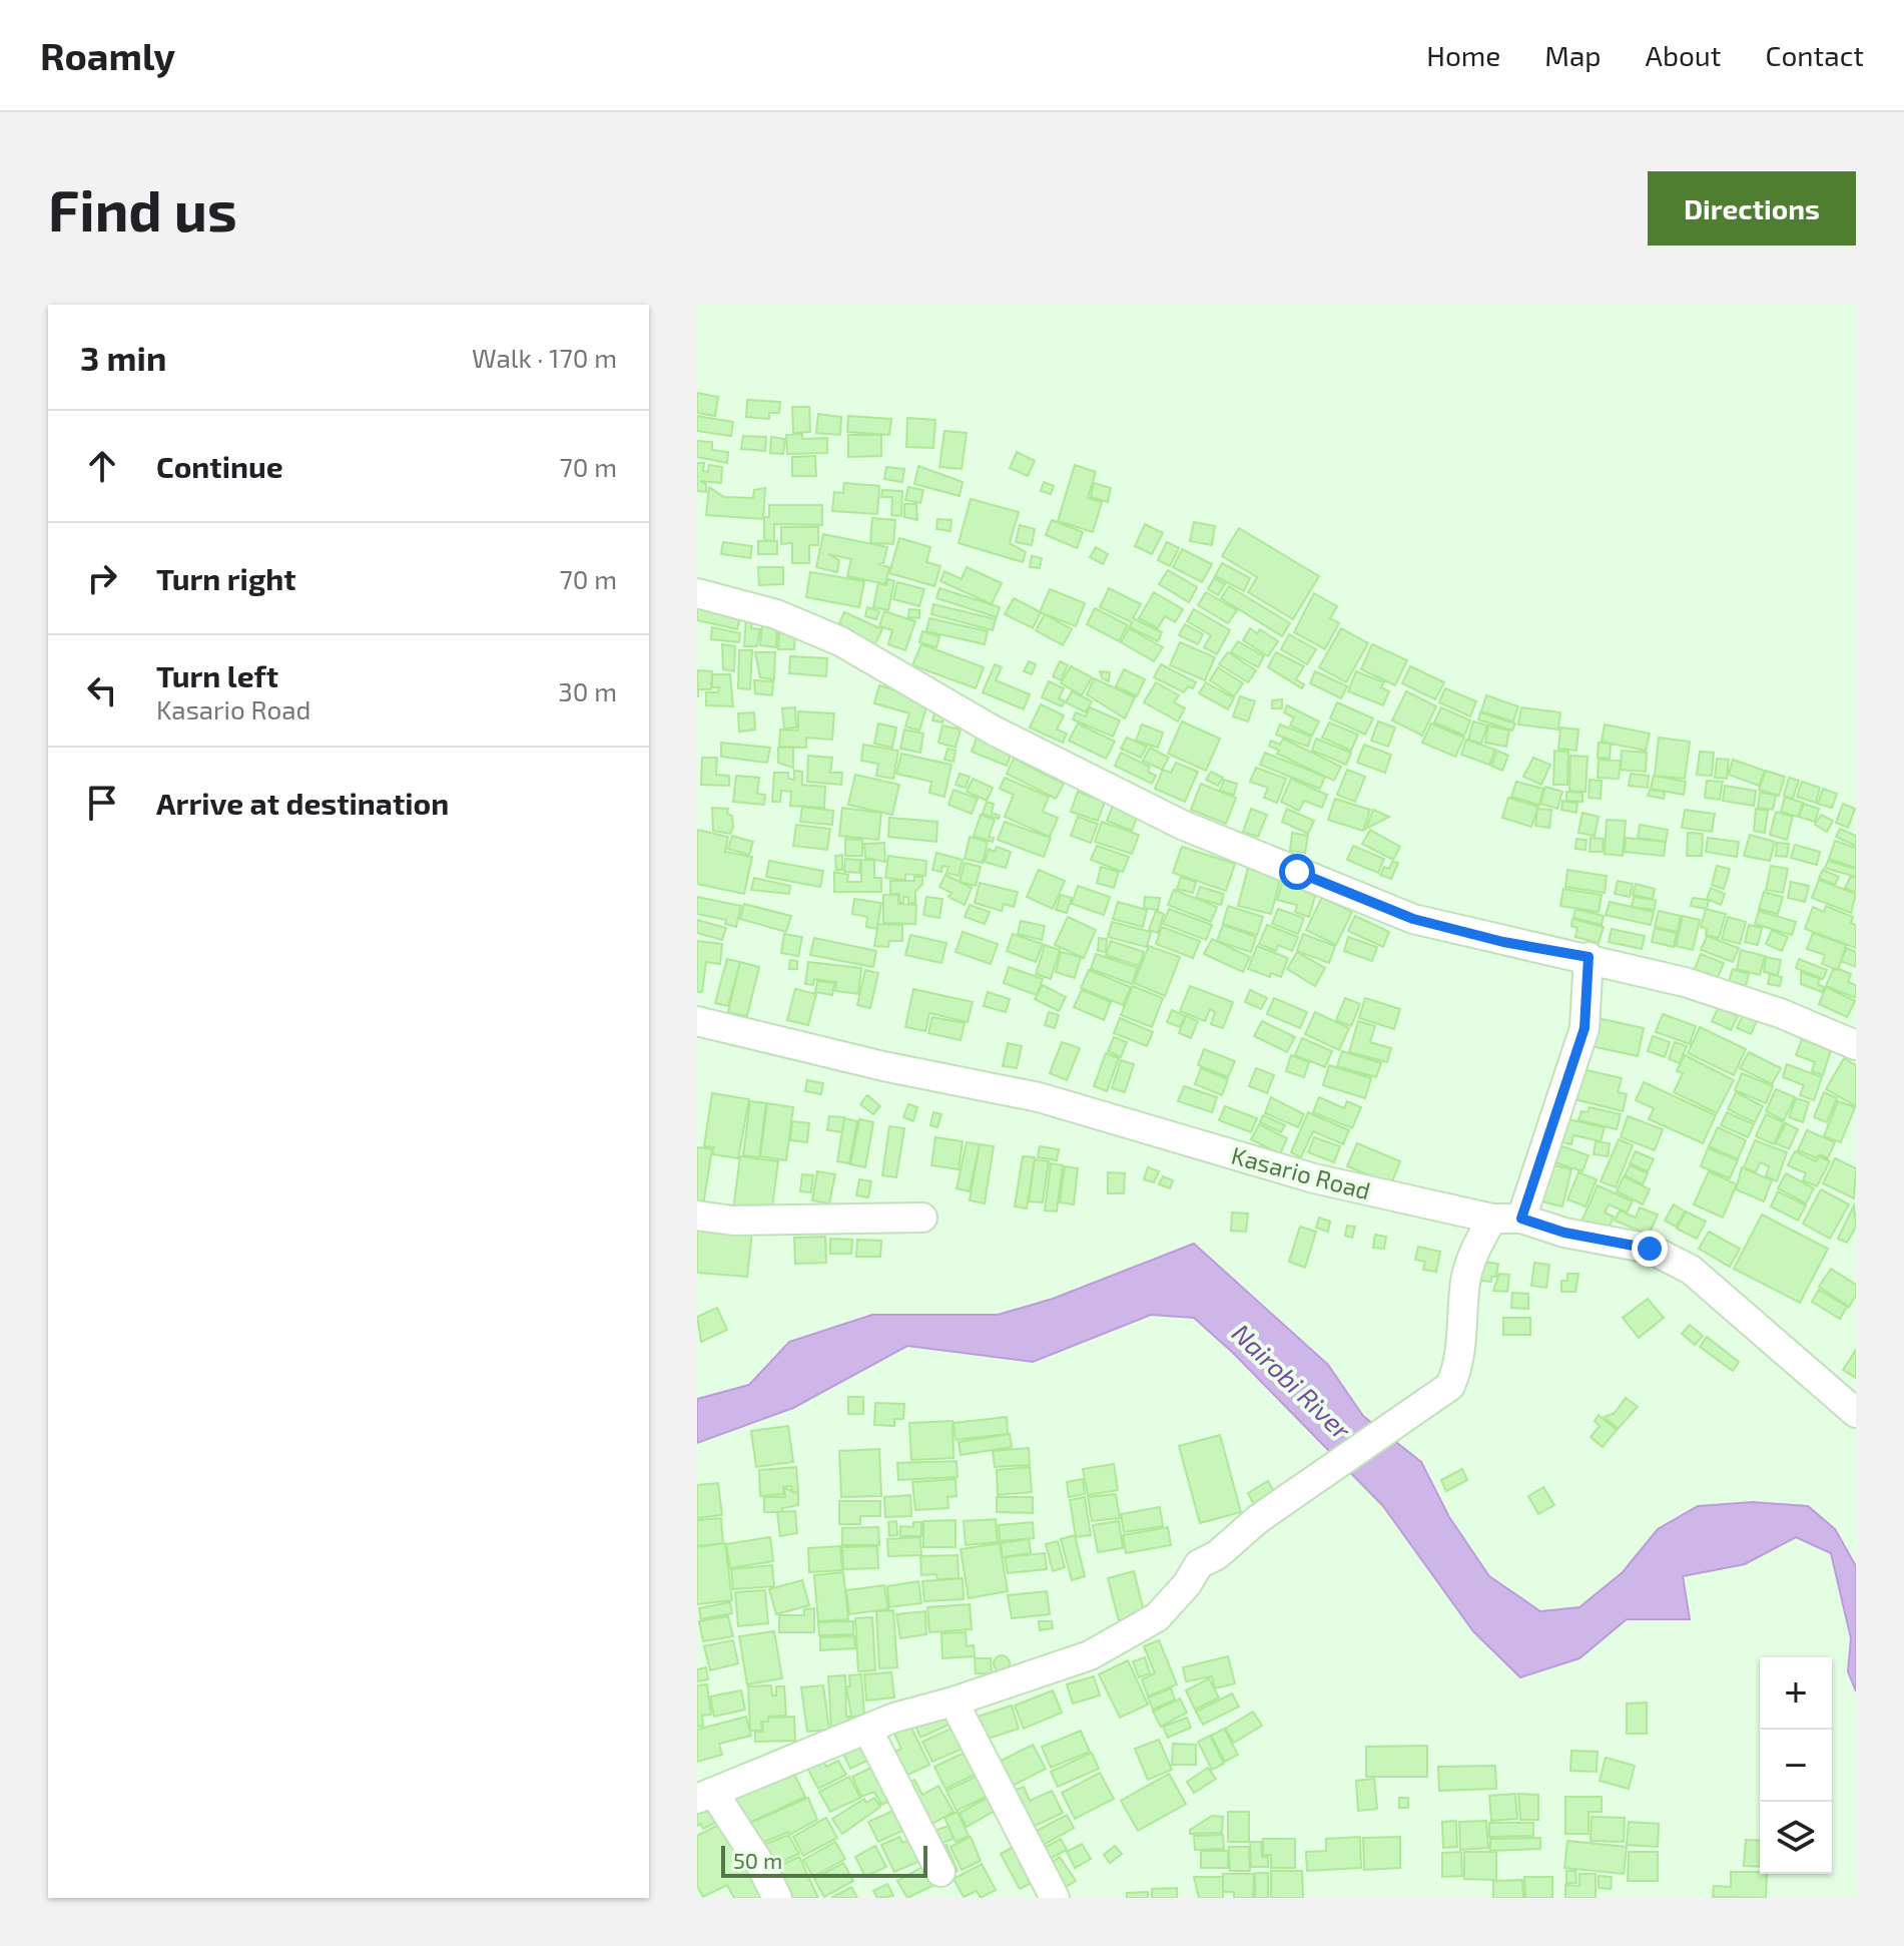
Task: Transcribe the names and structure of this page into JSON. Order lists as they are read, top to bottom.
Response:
{
  "streets": {
    "street": ["Kasario Road"]
  },
  "water": ["Nairobi River"],
  "scale_bar": "50 m",
  "page": {
    "header": "Roamly",
    "nav": [
      "Home",
      "Map",
      "About",
      "Contact"
    ],
    "buttons": "Directions",
    "title": "Find us",
    "heading": ["3 min", "Walk · 170 m"],
    "list": [
      ["Continue", "70 m"],
      ["Turn right", "70 m"],
      ["Turn left", "Kasario Road", "30 m"],
      "Arrive at destination"
    ],
    "map_buttons": ["+", "−"],
    "scale": "50 m"
  }
}
